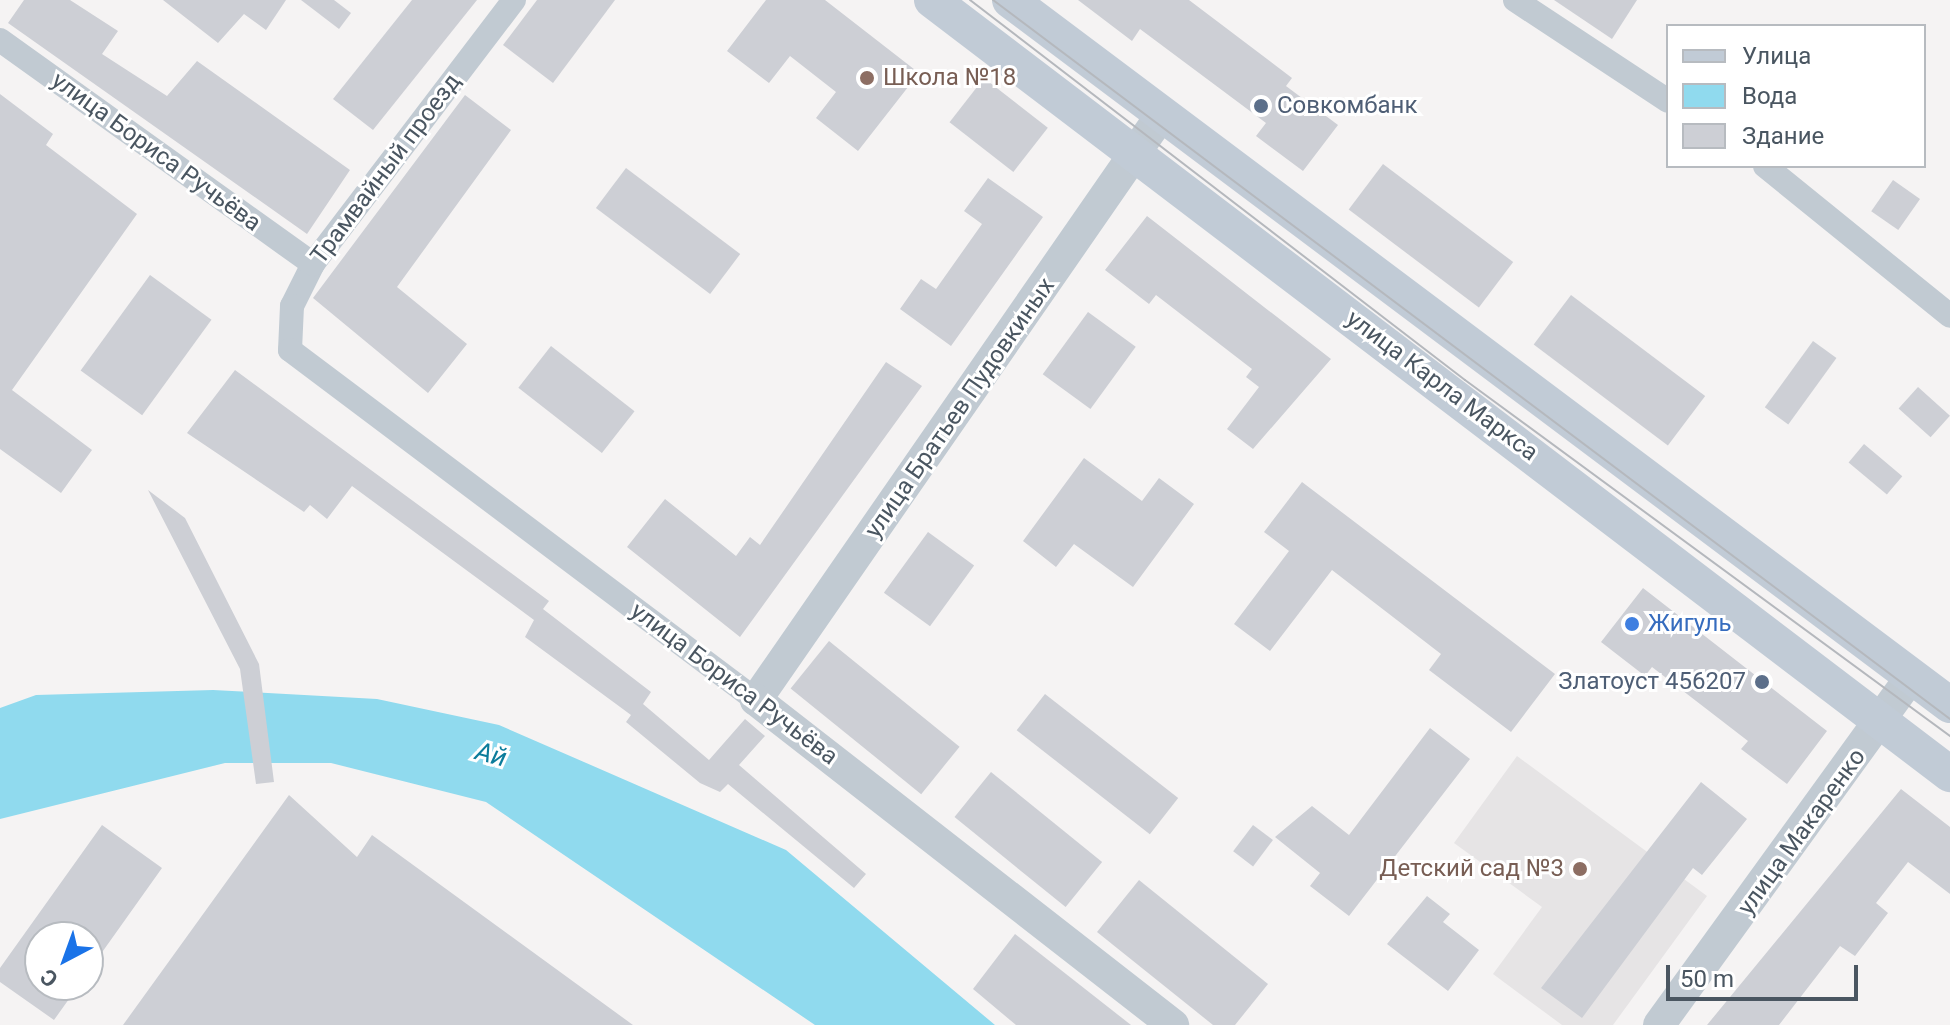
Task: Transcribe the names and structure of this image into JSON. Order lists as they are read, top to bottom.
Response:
{
  "streets": {
    "main road": ["улица Карла Маркса"],
    "street": [
      "улица Бориса Ручьёва",
      "Трамвайный проезд",
      "улица Братьев Пудовкиных",
      "улица Макаренко"
    ]
  },
  "crossings": [
    ["улица Бориса Ручьёва", "Трамвайный проезд"],
    ["улица Бориса Ручьёва", "улица Братьев Пудовкиных"],
    ["улица Карла Маркса", "улица Братьев Пудовкиных"],
    ["улица Карла Маркса", "улица Макаренко"]
  ],
  "water": ["Ай"],
  "places": [
    "Школа №18",
    "Совкомбанк",
    "Жигуль",
    "Златоуст 456207",
    "Детский сад №3"
  ],
  "legend": ["Улица", "Вода", "Здание"],
  "scale_bar": "50 m",
  "north": "bottom left"
}
